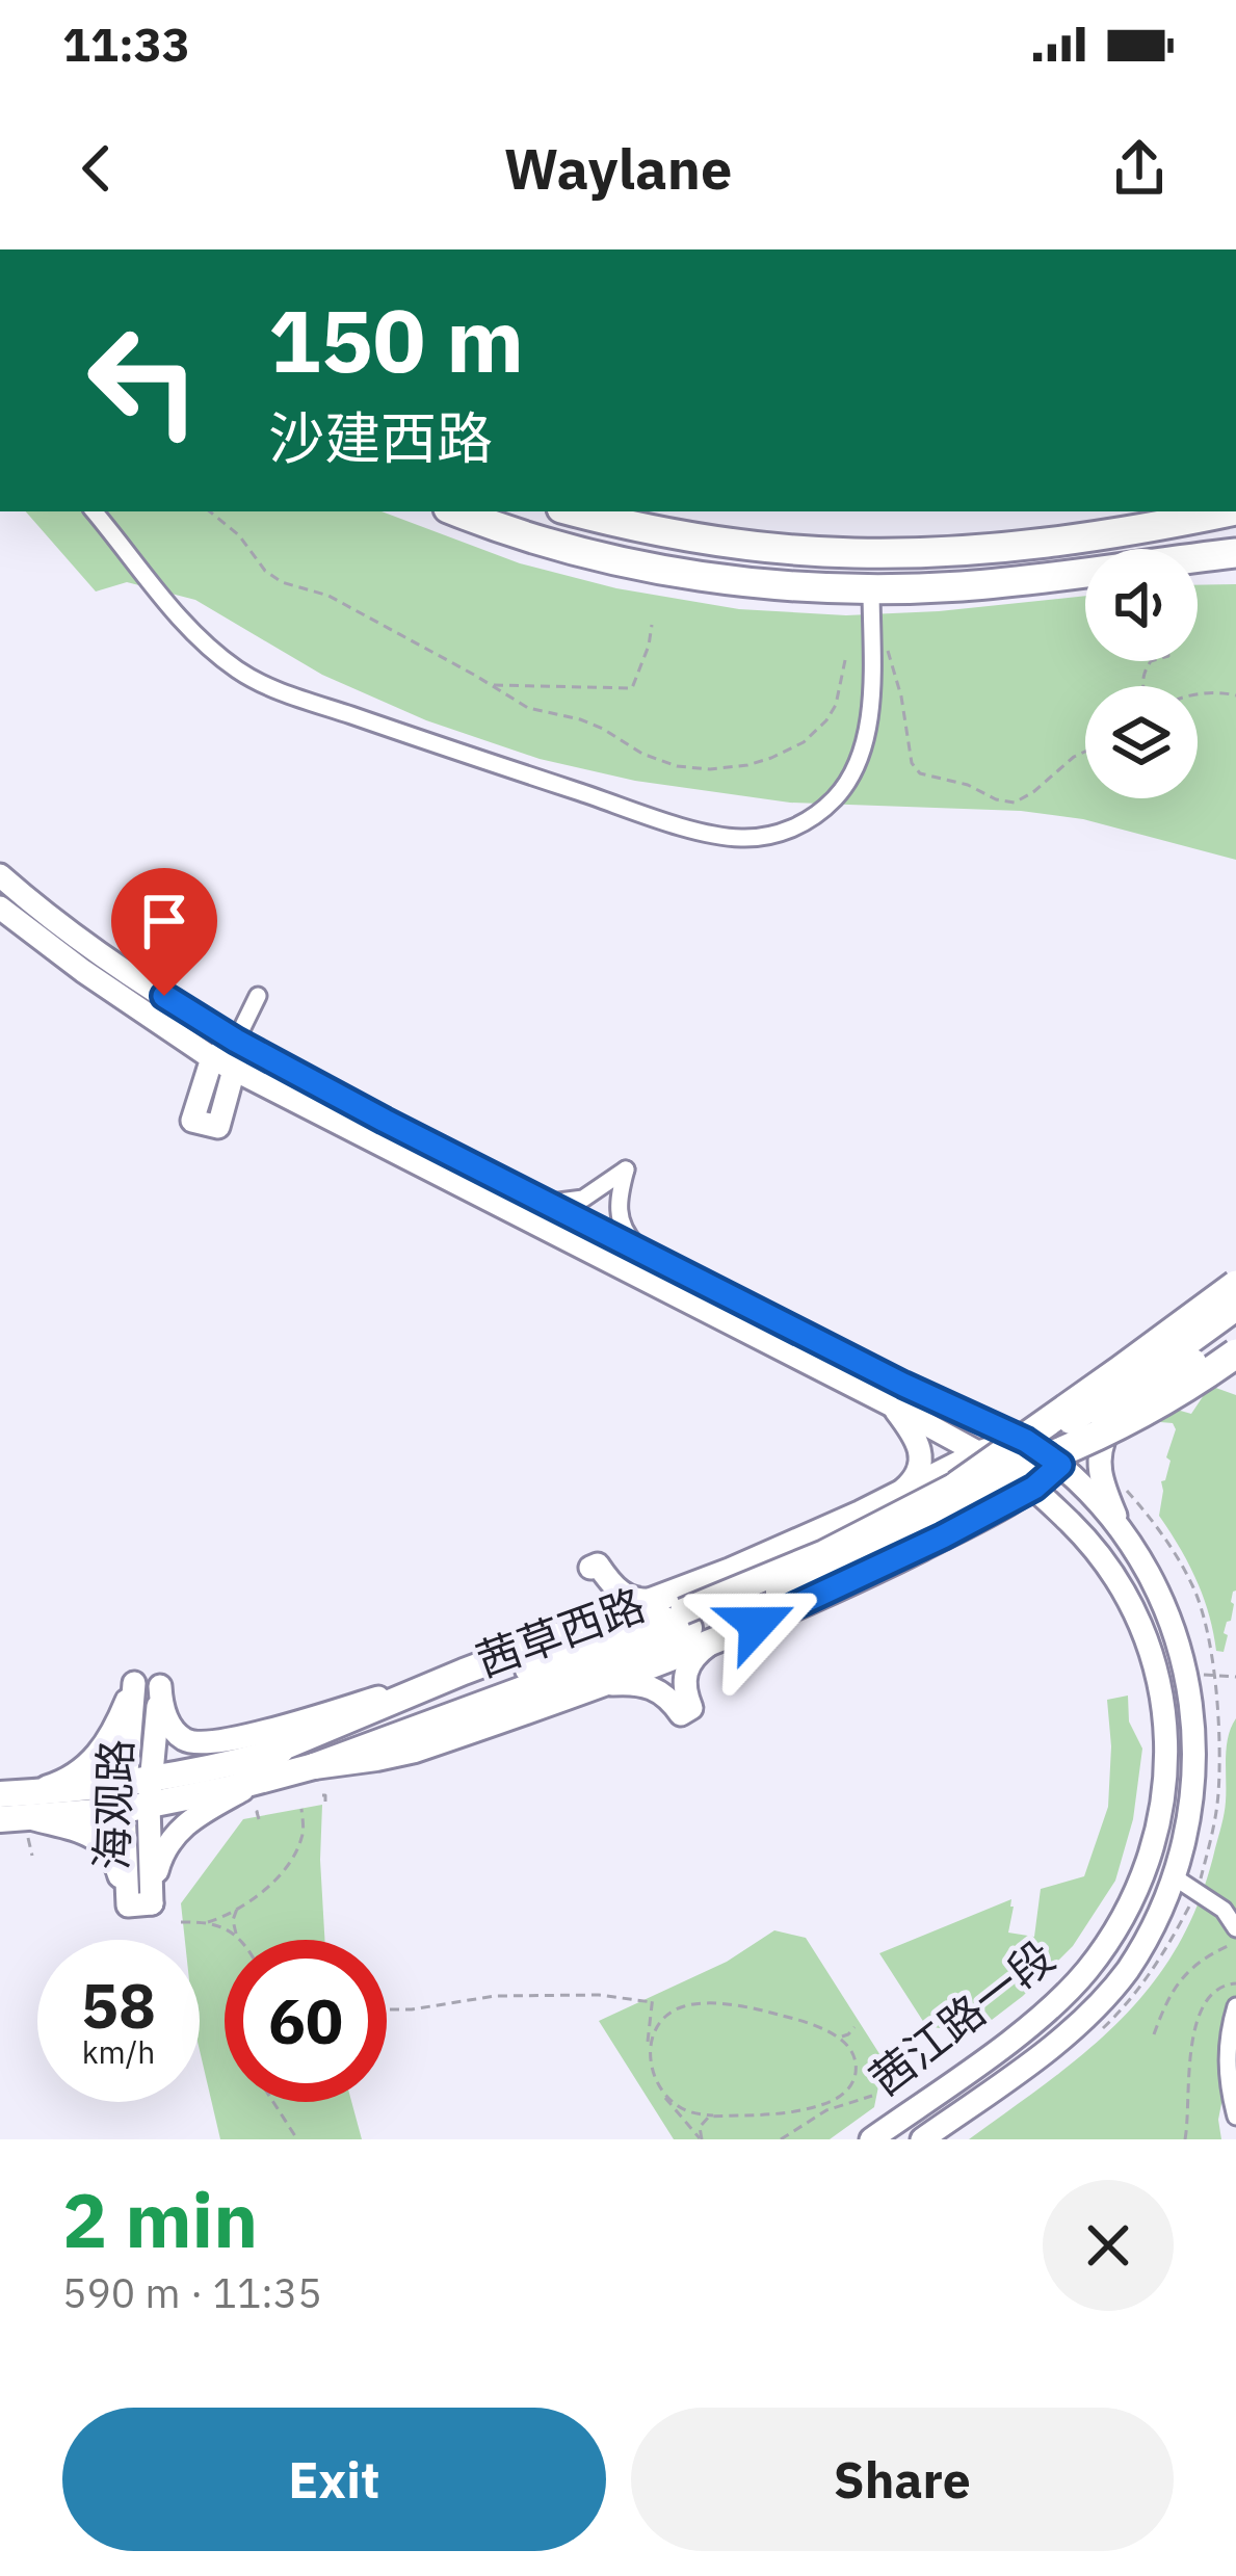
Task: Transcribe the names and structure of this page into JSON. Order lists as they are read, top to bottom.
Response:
{
  "streets": {
    "main road": ["茜草西路", "海观路", "茜江路一段"]
  },
  "crossings": [
    ["茜草西路", "海观路"],
    ["茜草西路", "茜江路一段"]
  ],
  "page": {
    "status": "11:33",
    "header": "Waylane",
    "turn": ["150 m", "沙建西路"],
    "speed": "58 km/h",
    "limit": "60",
    "heading": ["2 min", "590 m · 11:35"],
    "buttons": ["Exit", "Share"]
  }
}
